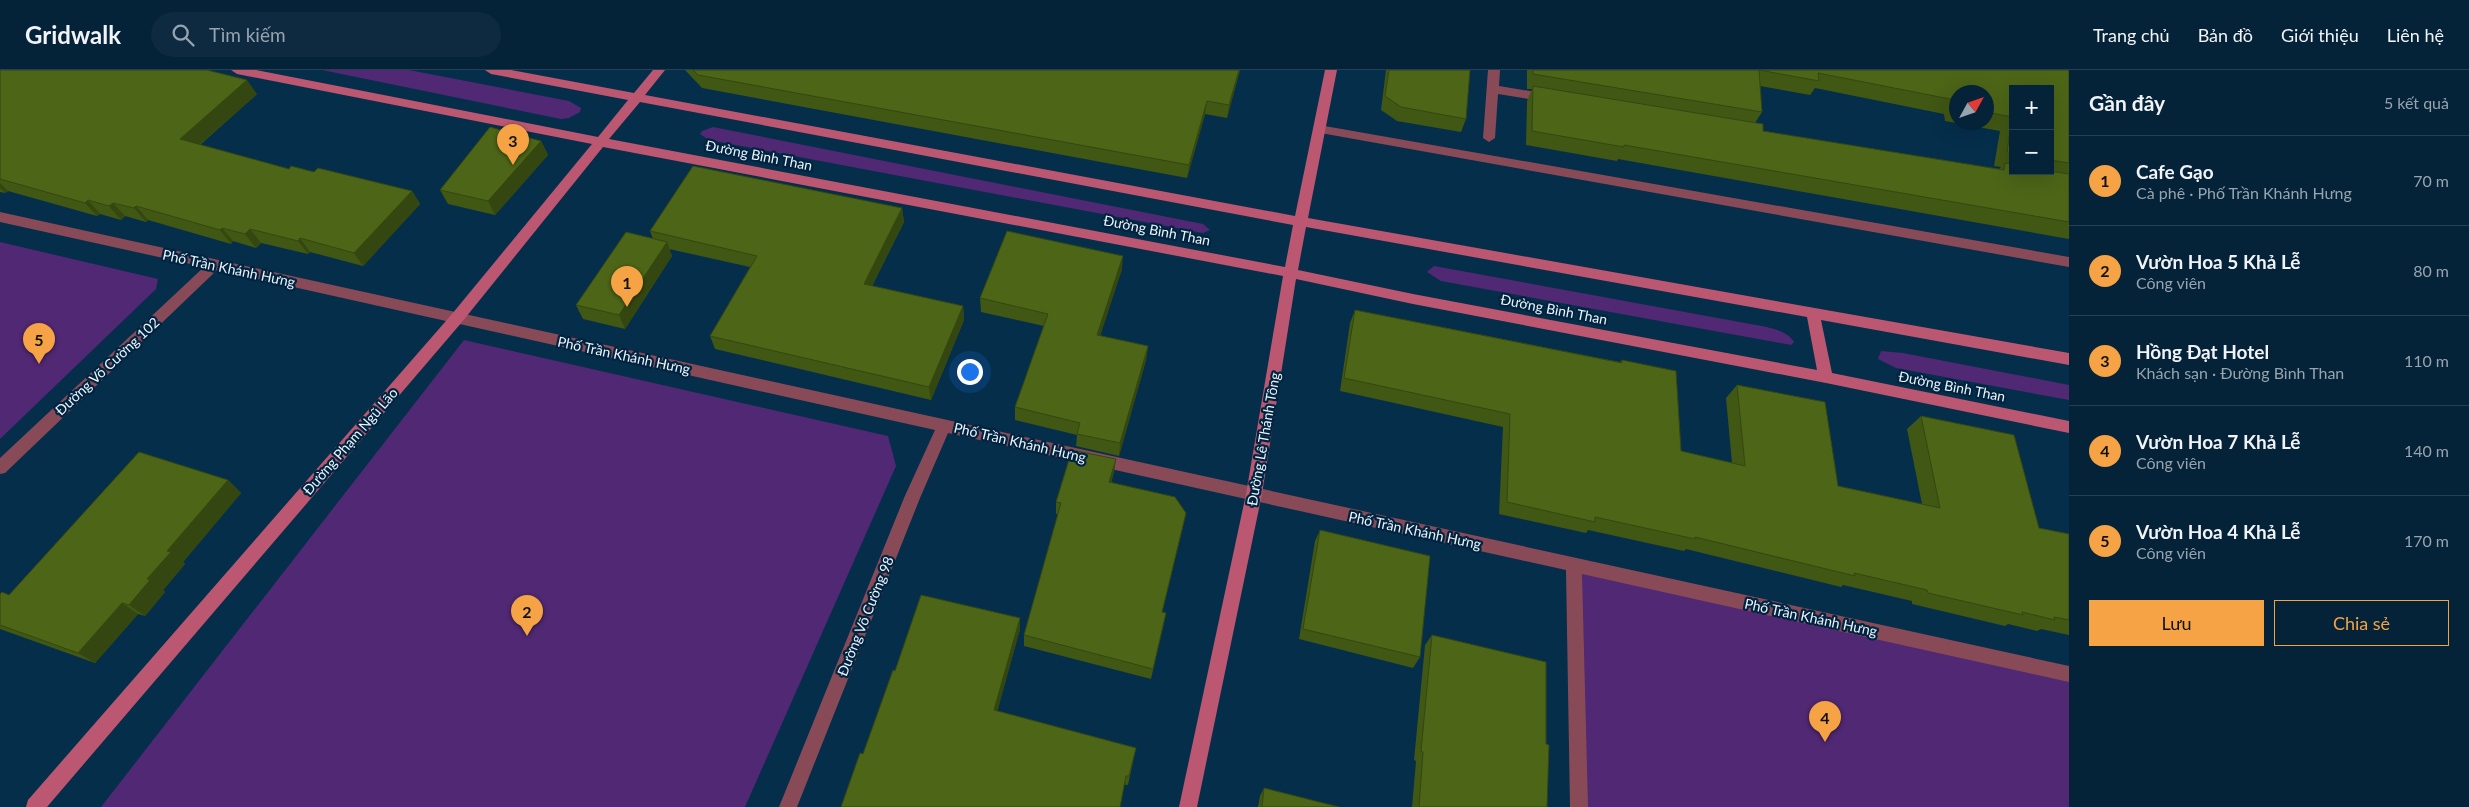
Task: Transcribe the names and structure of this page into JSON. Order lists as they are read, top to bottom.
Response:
{
  "streets": {
    "main road": ["Đường Bình Than", "Đường Lê Thánh Tông", "Đường Phạm Ngũ Lão"],
    "street": ["Phố Trần Khánh Hưng", "Đường Võ Cường 102", "Đường Võ Cường 98"]
  },
  "crossings": [
    ["Đường Bình Than", "Đường Lê Thánh Tông"],
    ["Đường Bình Than", "Đường Phạm Ngũ Lão"],
    ["Phố Trần Khánh Hưng", "Đường Võ Cường 102"],
    ["Phố Trần Khánh Hưng", "Đường Lê Thánh Tông"],
    ["Phố Trần Khánh Hưng", "Đường Phạm Ngũ Lão"],
    ["Phố Trần Khánh Hưng", "Đường Võ Cường 98"]
  ],
  "north": "top right",
  "page": {
    "header": "Gridwalk",
    "search": "Tìm kiếm",
    "nav": [
      "Trang chủ",
      "Bản đồ",
      "Giới thiệu",
      "Liên hệ"
    ],
    "heading": ["Gần đây", "5 kết quả"],
    "map_buttons": ["+", "−"],
    "pins": [
      "3",
      "1",
      "5",
      "2",
      "4"
    ],
    "list": [
      {
        "mark": "1",
        "name": "Cafe Gạo",
        "note": "Cà phê · Phố Trần Khánh Hưng",
        "value": "70 m"
      },
      {
        "mark": "2",
        "name": "Vườn Hoa 5 Khả Lễ",
        "note": "Công viên",
        "value": "80 m"
      },
      {
        "mark": "3",
        "name": "Hồng Đạt Hotel",
        "note": "Khách sạn · Đường Bình Than",
        "value": "110 m"
      },
      {
        "mark": "4",
        "name": "Vườn Hoa 7 Khả Lễ",
        "note": "Công viên",
        "value": "140 m"
      },
      {
        "mark": "5",
        "name": "Vườn Hoa 4 Khả Lễ",
        "note": "Công viên",
        "value": "170 m"
      }
    ],
    "buttons": ["Lưu", "Chia sẻ"]
  }
}
